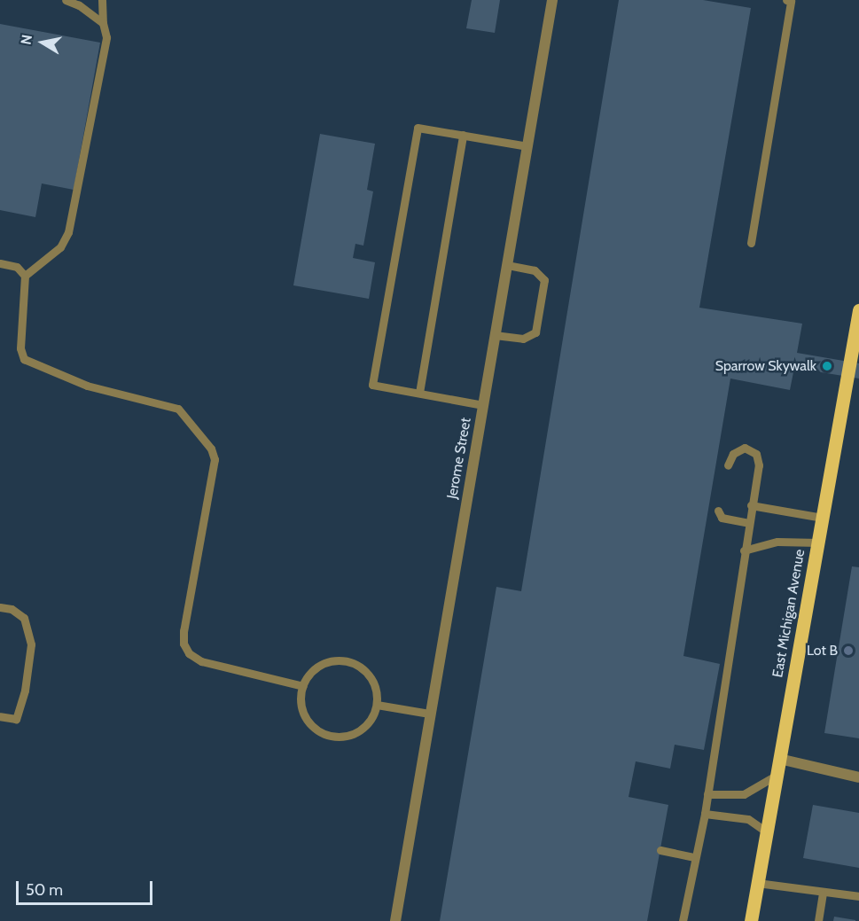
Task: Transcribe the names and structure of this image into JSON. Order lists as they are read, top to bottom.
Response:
{
  "streets": {
    "main road": ["East Michigan Avenue"],
    "street": ["Jerome Street"]
  },
  "places": ["Sparrow Skywalk", "Lot B"],
  "scale_bar": "50 m",
  "north": "left"
}
